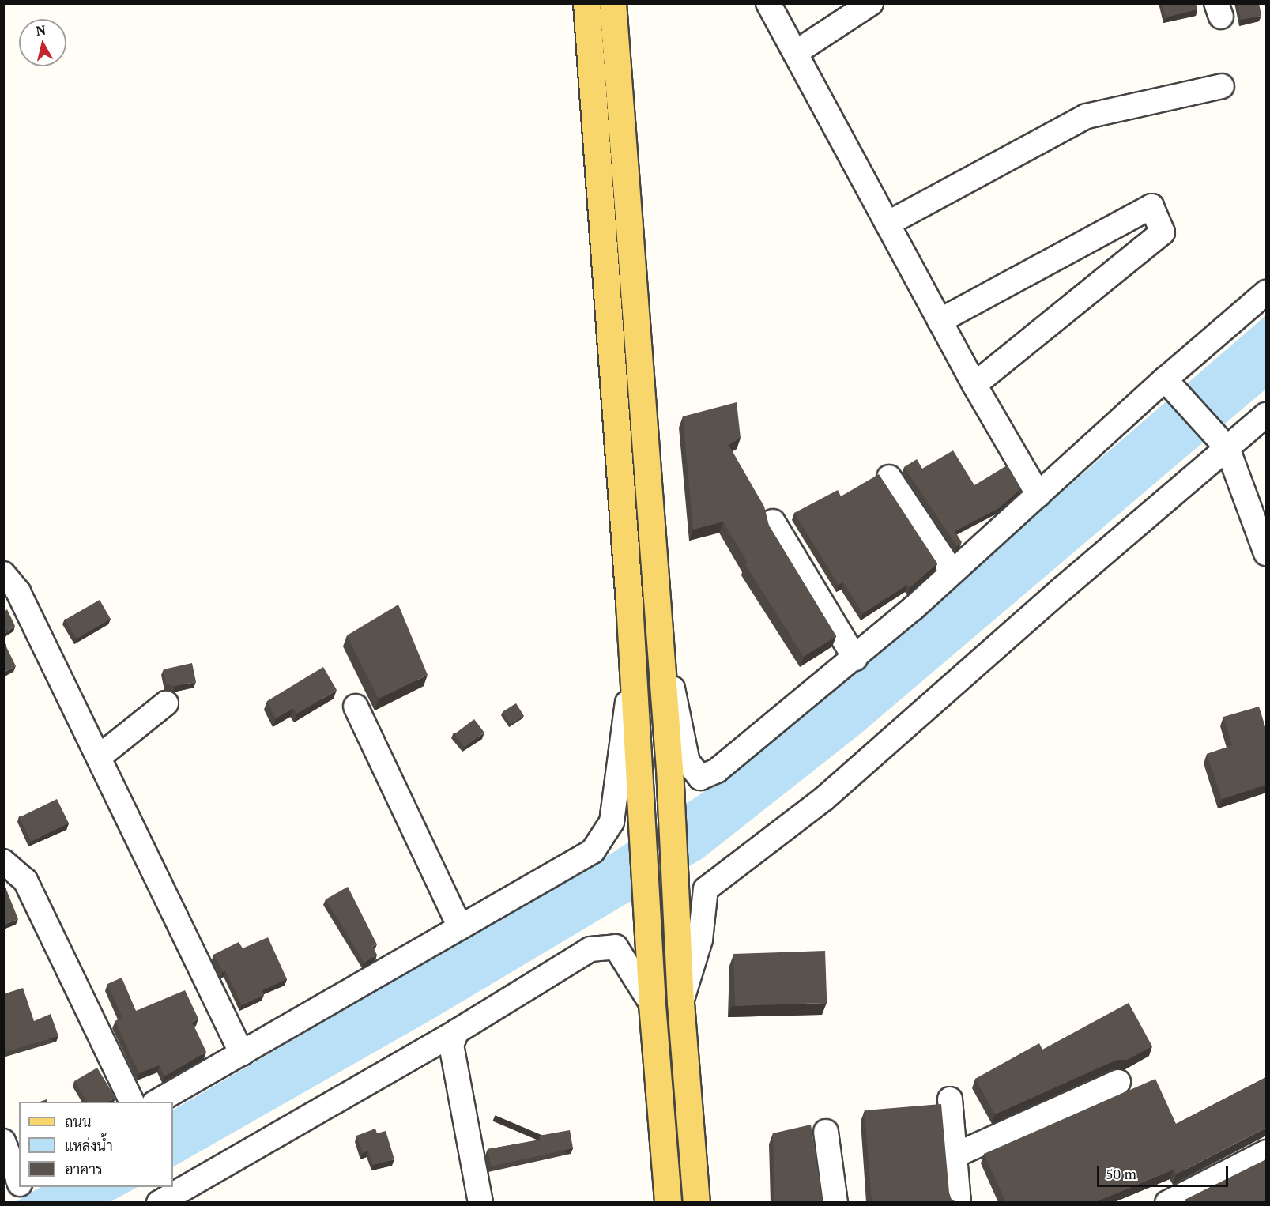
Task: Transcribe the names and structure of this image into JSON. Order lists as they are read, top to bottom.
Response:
{
  "legend": ["ถนน", "แหล่งน้ำ", "อาคาร"],
  "scale_bar": "50 m",
  "north": "top"
}
